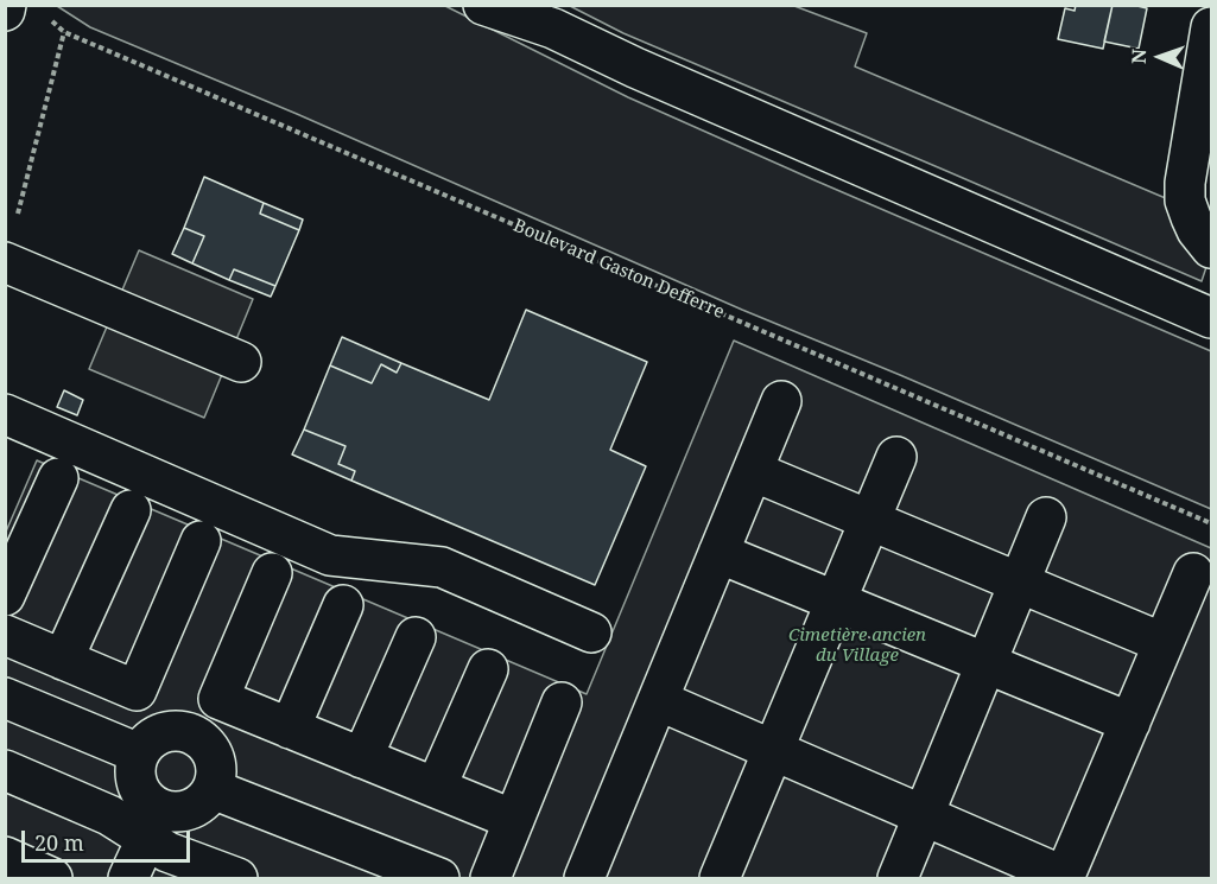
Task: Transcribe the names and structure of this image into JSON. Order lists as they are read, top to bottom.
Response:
{
  "streets": {
    "path": ["Boulevard Gaston Defferre"]
  },
  "parks": ["Cimetière ancien du Village"],
  "scale_bar": "20 m",
  "north": "left"
}
